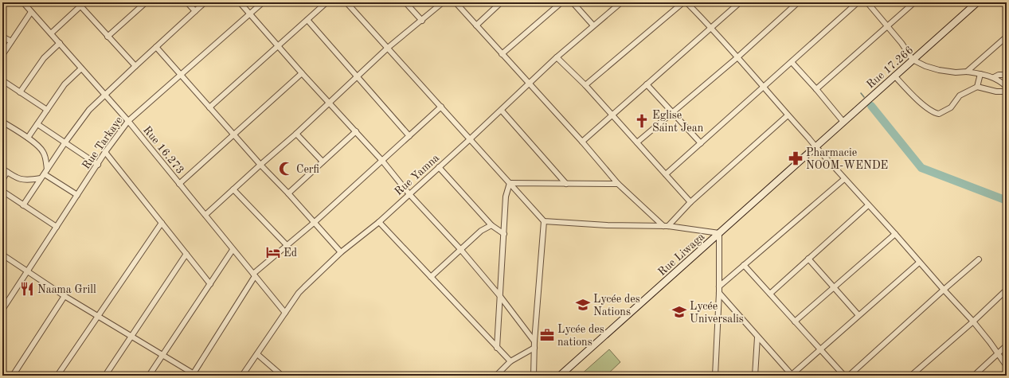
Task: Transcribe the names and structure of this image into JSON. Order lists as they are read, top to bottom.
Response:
{
  "streets": {
    "main road": ["Rue 17.266", "Rue Liwaga"],
    "street": ["Rue Tarkaye", "Rue 16.273", "Rue Yamna"]
  },
  "crossings": [
    ["Rue 17.266", "Rue Liwaga"],
    ["Rue Tarkaye", "Rue 16.273"],
    ["Rue 16.273", "Rue Yamna"]
  ],
  "places": {
    "church": ["Eglise Saint Jean"],
    "pharmacy": ["Pharmacie NOOM-WENDE"],
    "mosque": ["Cerfi"],
    "hotel": ["Ed"],
    "restaurant": ["Naama Grill"],
    "school or university": ["Lycée des Nations", "Lycée Universalis"],
    "office": ["Lycée des nations"]
  }
}
